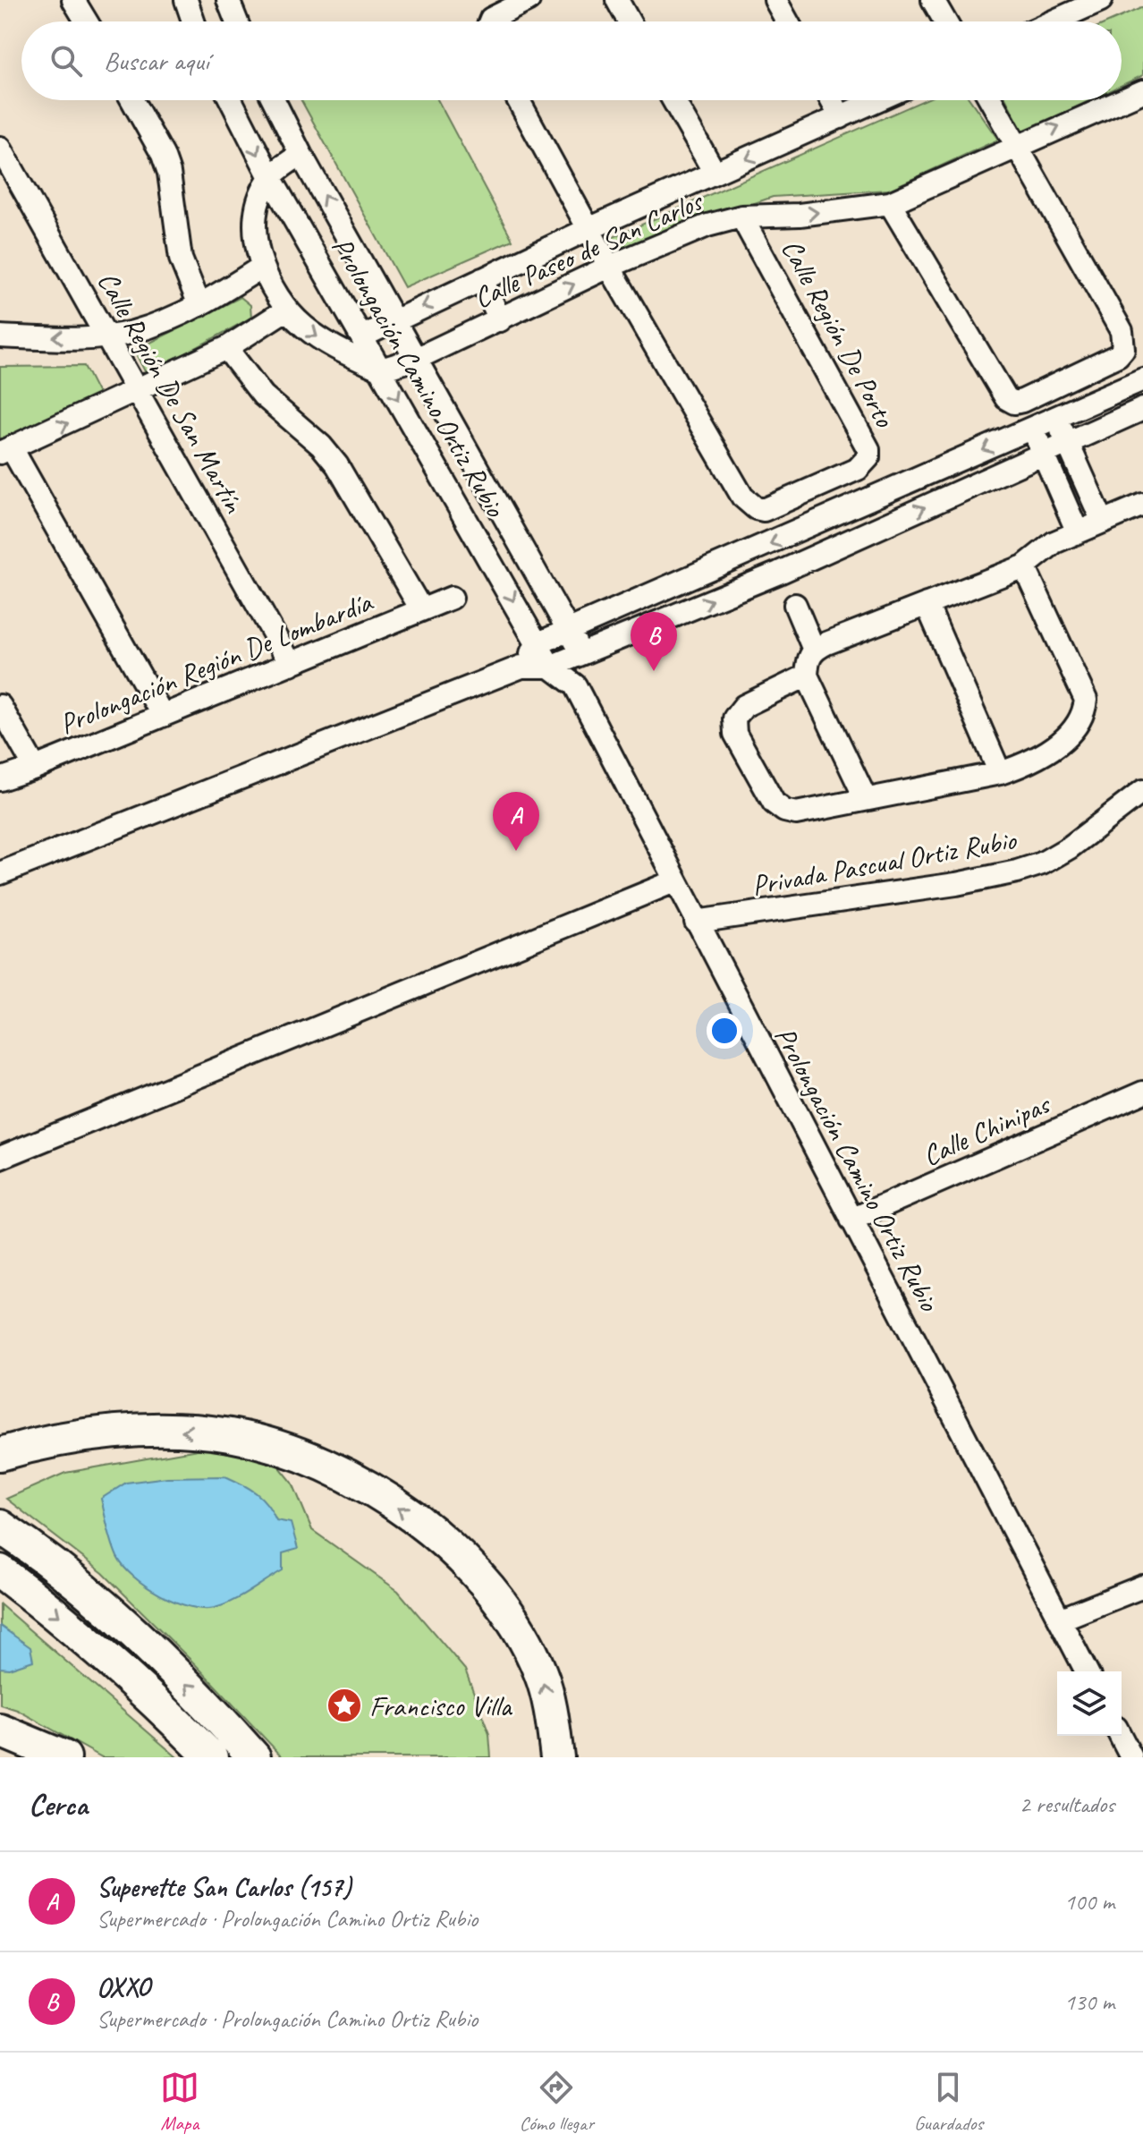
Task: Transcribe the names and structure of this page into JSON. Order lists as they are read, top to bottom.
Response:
{
  "streets": {
    "street": [
      "Calle Paseo de San Carlos",
      "Calle Región De Porto",
      "Prolongación Camino Ortiz Rubio",
      "Calle Región De San Martín",
      "Prolongación Región De Lombardía",
      "Privada Pascual Ortiz Rubio",
      "Calle Chinipas"
    ]
  },
  "crossings": [
    ["Calle Paseo de San Carlos", "Calle Región De Porto"],
    ["Calle Paseo de San Carlos", "Prolongación Camino Ortiz Rubio"],
    ["Prolongación Camino Ortiz Rubio", "Privada Pascual Ortiz Rubio"],
    ["Prolongación Camino Ortiz Rubio", "Calle Chinipas"],
    ["Calle Región De San Martín", "Prolongación Región De Lombardía"]
  ],
  "places": {
    "place": ["Francisco Villa"]
  },
  "page": {
    "search": "Buscar aquí",
    "pins": ["B", "A"],
    "heading": ["Cerca", "2 resultados"],
    "list": [
      {
        "mark": "A",
        "name": "Superette San Carlos (157)",
        "note": "Supermercado · Prolongación Camino Ortiz Rubio",
        "value": "100 m"
      },
      {
        "mark": "B",
        "name": "OXXO",
        "note": "Supermercado · Prolongación Camino Ortiz Rubio",
        "value": "130 m"
      }
    ],
    "nav": ["Mapa", "Cómo llegar", "Guardados"]
  }
}
